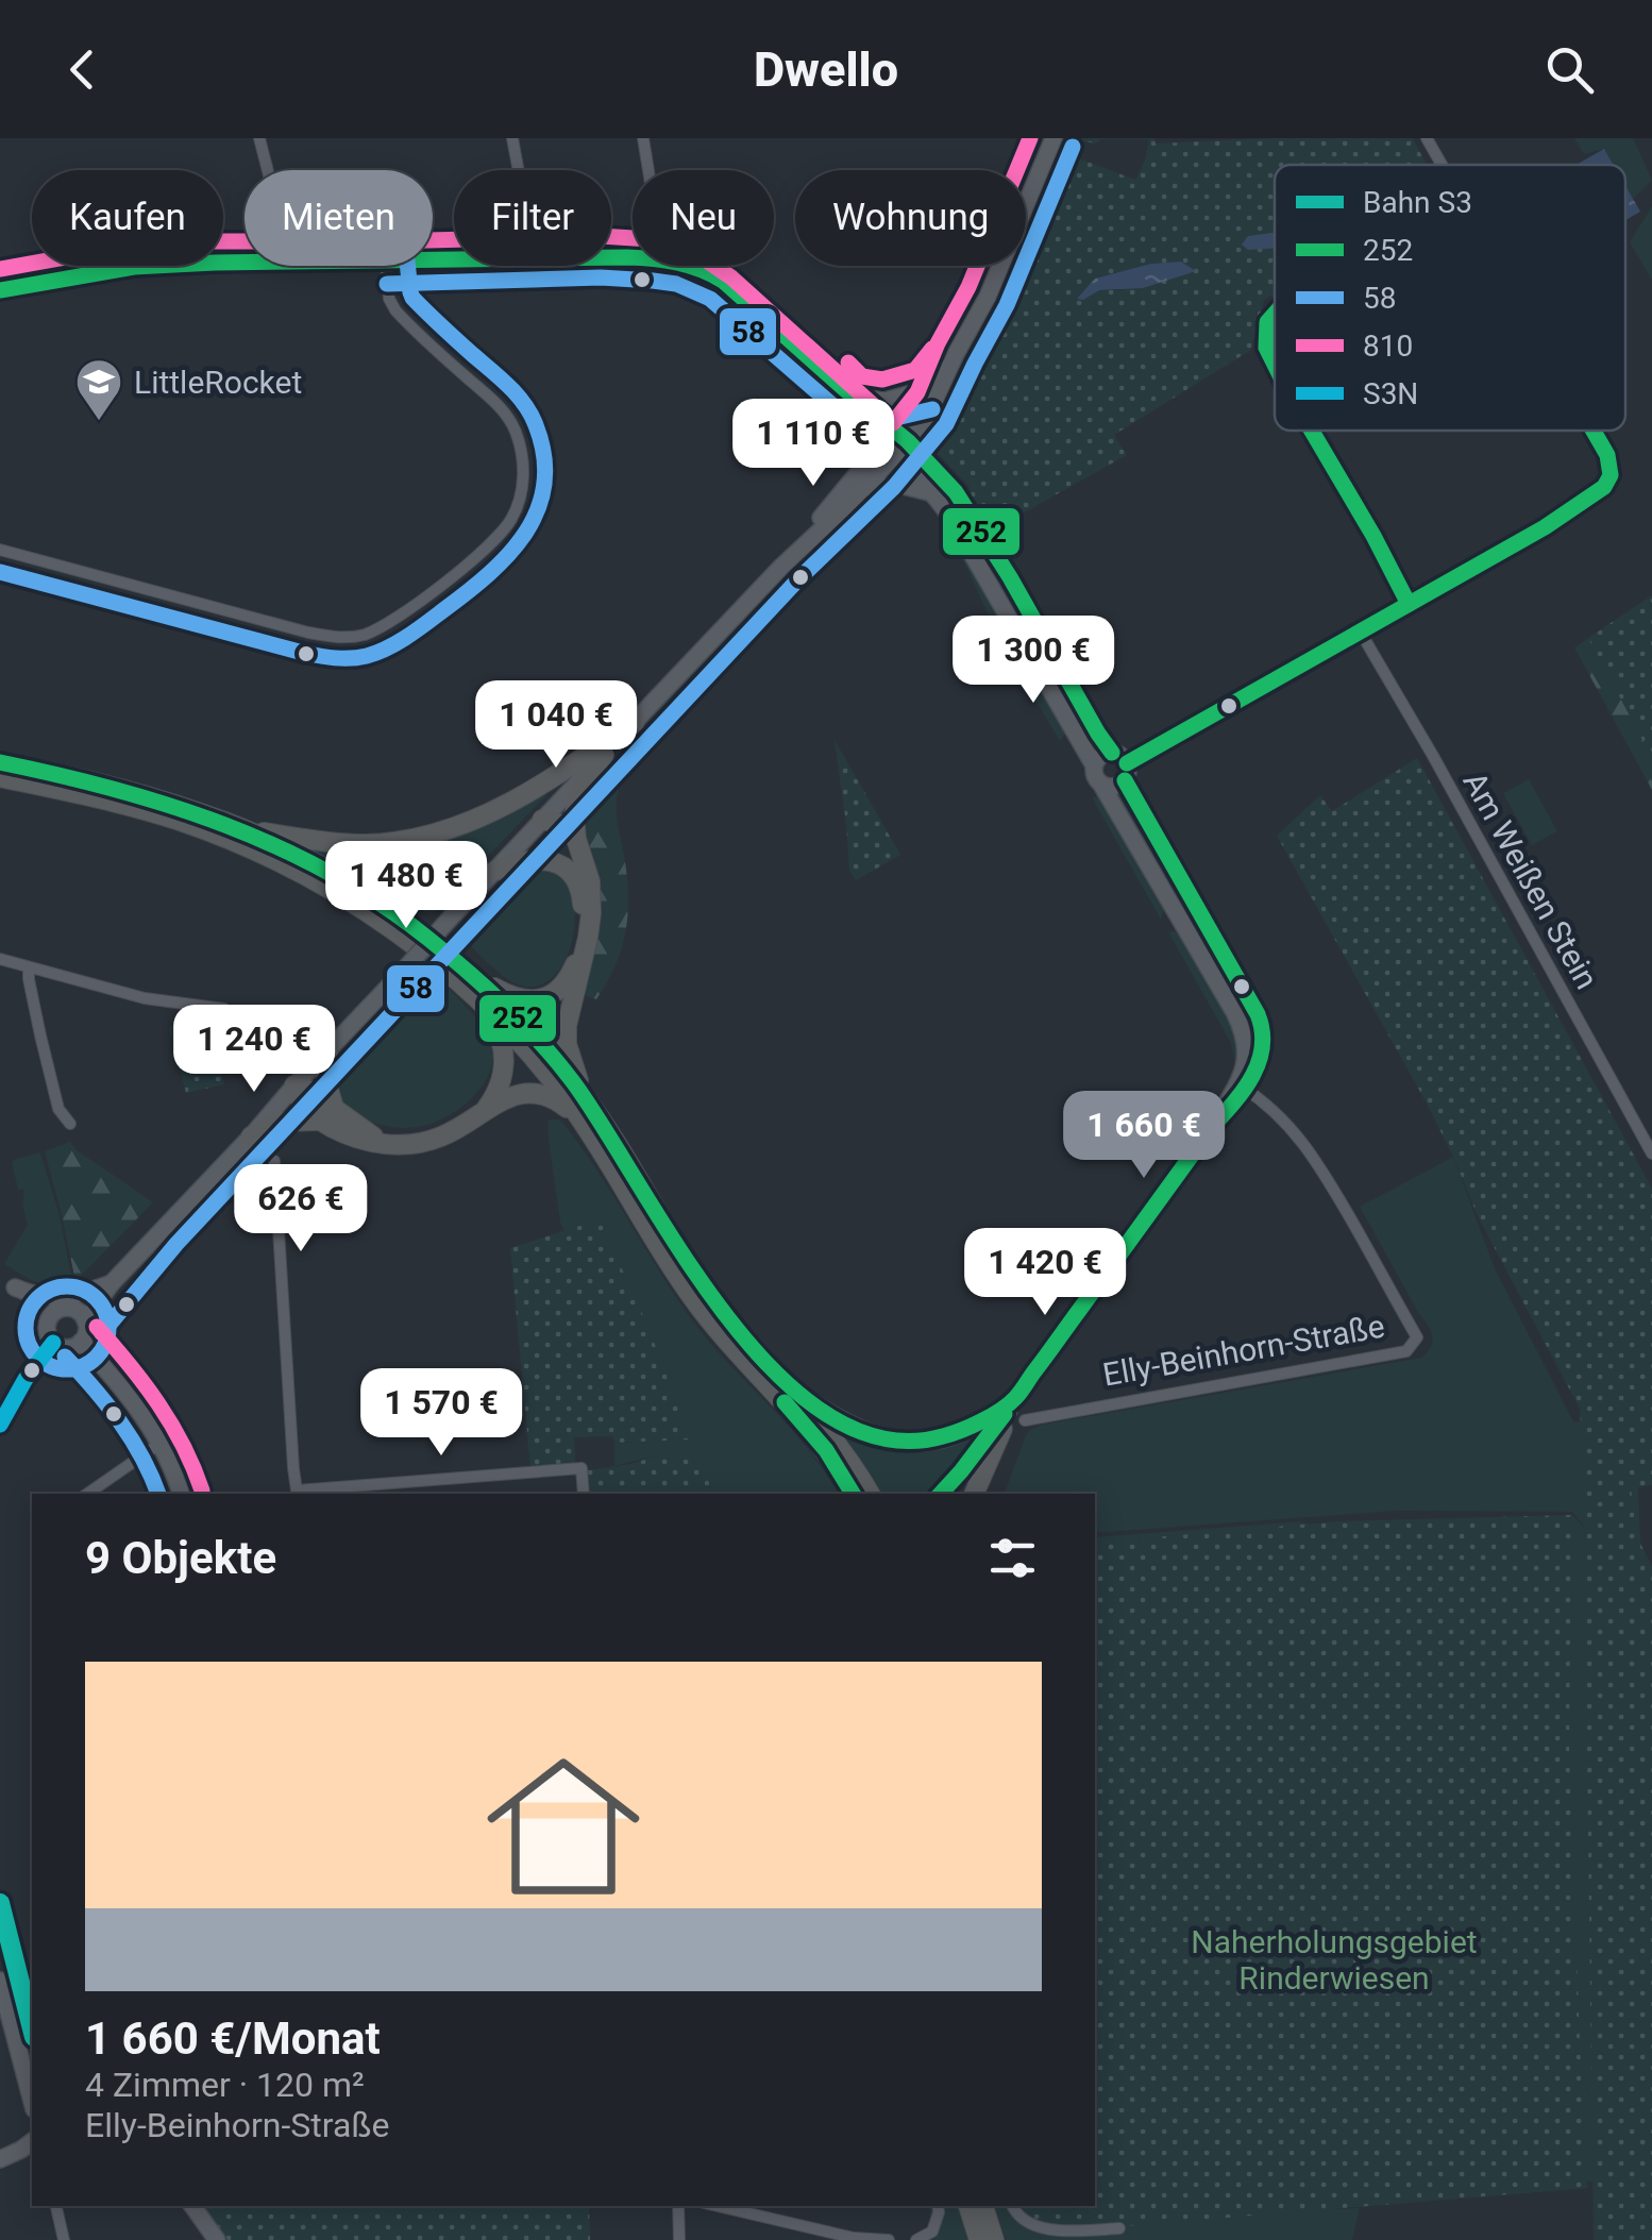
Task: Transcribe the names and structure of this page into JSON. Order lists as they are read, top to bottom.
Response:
{
  "streets": {
    "street": ["Am Weißen Stein", "Elly-Beinhorn-Straße"]
  },
  "parks": ["Naherholungsgebiet Rinderwiesen"],
  "places": {
    "school or university": ["LittleRocket"]
  },
  "lines": [
    "transit line 810",
    "transit line 58",
    "transit line 252",
    "transit line S3N",
    "rail line S3"
  ],
  "legend": [
    "Bahn S3",
    "252",
    "58",
    "810",
    "S3N"
  ],
  "page": {
    "header": "Dwello",
    "chip": [
      "Kaufen",
      "Mieten",
      "Filter",
      "Neu",
      "Wohnung"
    ],
    "price": [
      "1 110 €",
      "1 300 €",
      "1 040 €",
      "1 480 €",
      "1 240 €",
      "1 660 €",
      "626 €",
      "1 420 €",
      "1 570 €"
    ],
    "heading": "9 Objekte",
    "list": [
      {
        "name": "1 660 €/Monat",
        "note": "4 Zimmer · 120 m² · Elly-Beinhorn-Straße"
      }
    ]
  }
}
